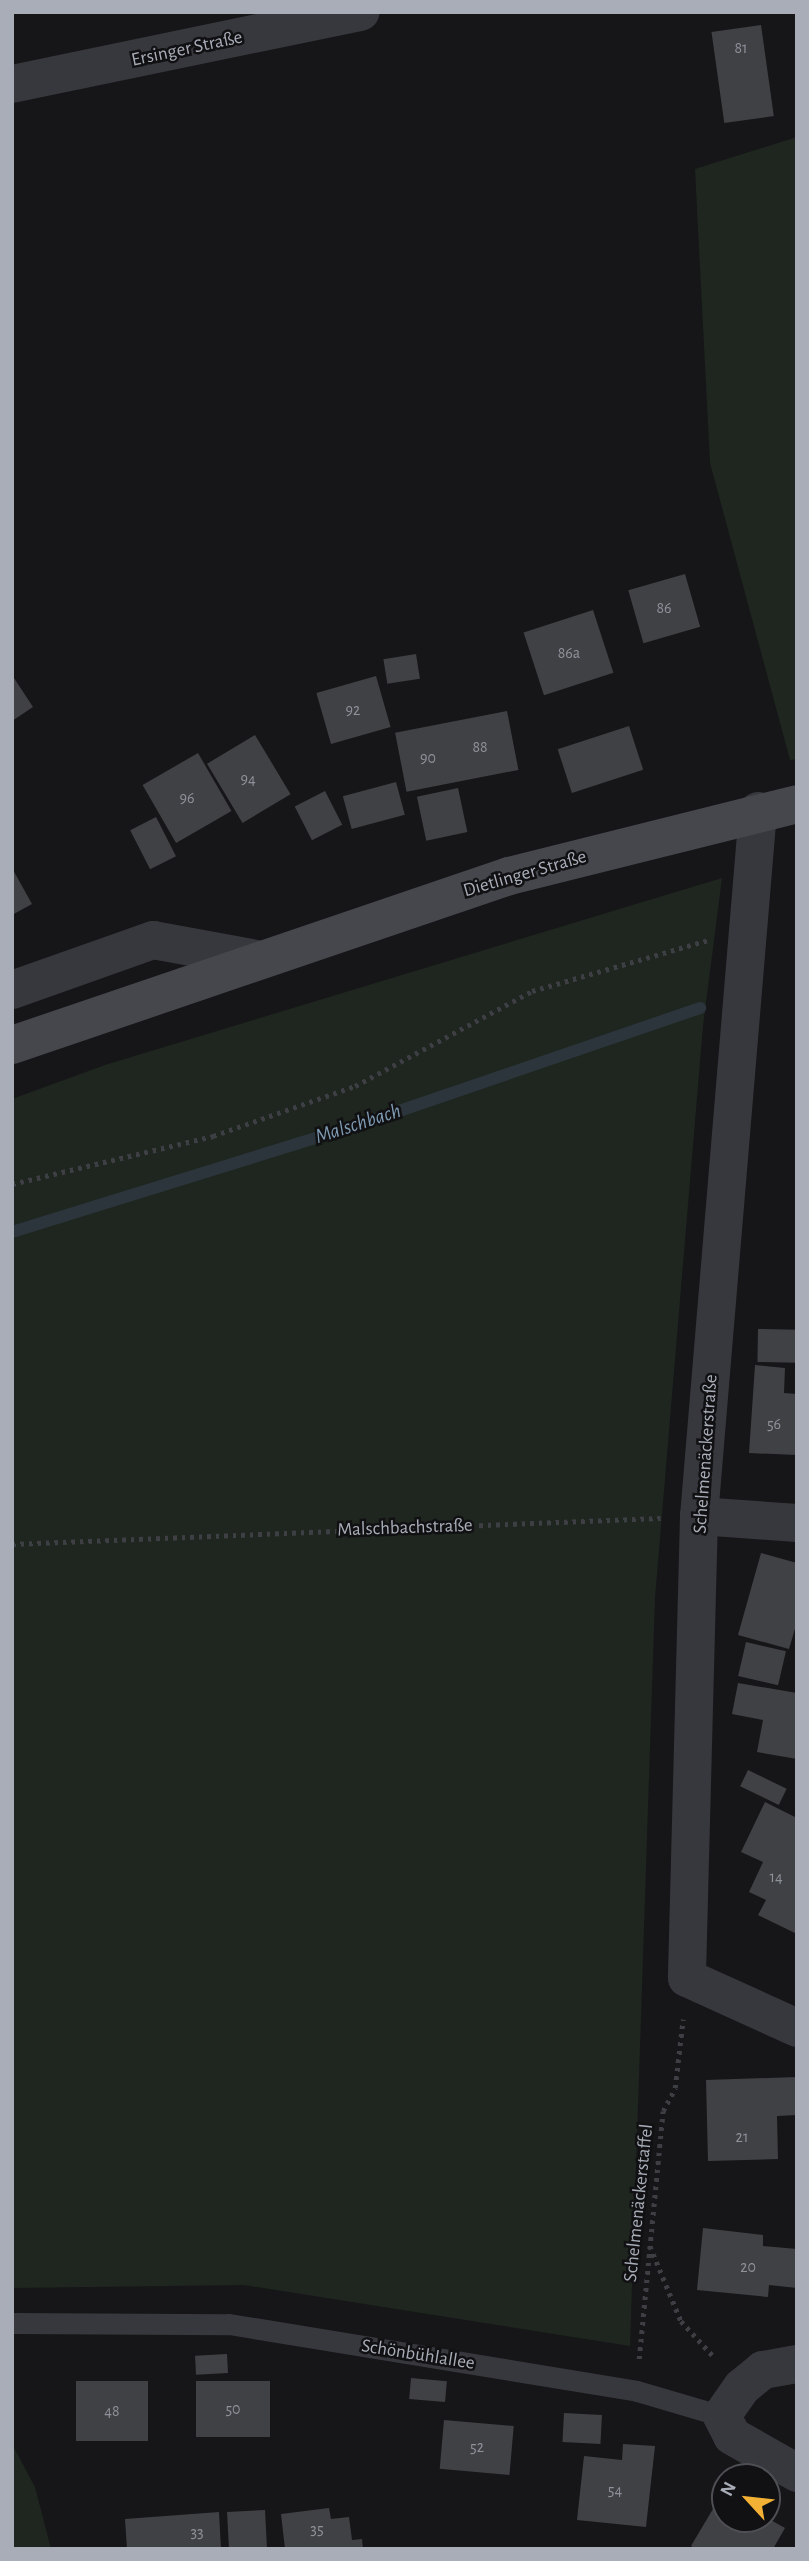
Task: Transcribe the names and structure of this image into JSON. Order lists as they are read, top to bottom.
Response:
{
  "streets": {
    "main road": ["Dietlinger Straße"],
    "street": ["Ersinger Straße", "Schelmenäckerstraße"],
    "lane": ["Schönbühlallee"],
    "path": ["Malschbachstraße", "Schelmenäckerstaffel"]
  },
  "crossings": [
    ["Dietlinger Straße", "Schelmenäckerstraße"],
    ["Schelmenäckerstraße", "Malschbachstraße"],
    ["Schelmenäckerstraße", "Schelmenäckerstaffel"],
    ["Schelmenäckerstaffel", "Schönbühlallee"]
  ],
  "water": ["Malschbach"],
  "house_numbers": [
    "81",
    "86",
    "86a",
    "92",
    "88",
    "90",
    "94",
    "96",
    "56",
    "14",
    "21",
    "20",
    "50",
    "48",
    "52",
    "54",
    "35",
    "33"
  ],
  "north": "top left"
}
